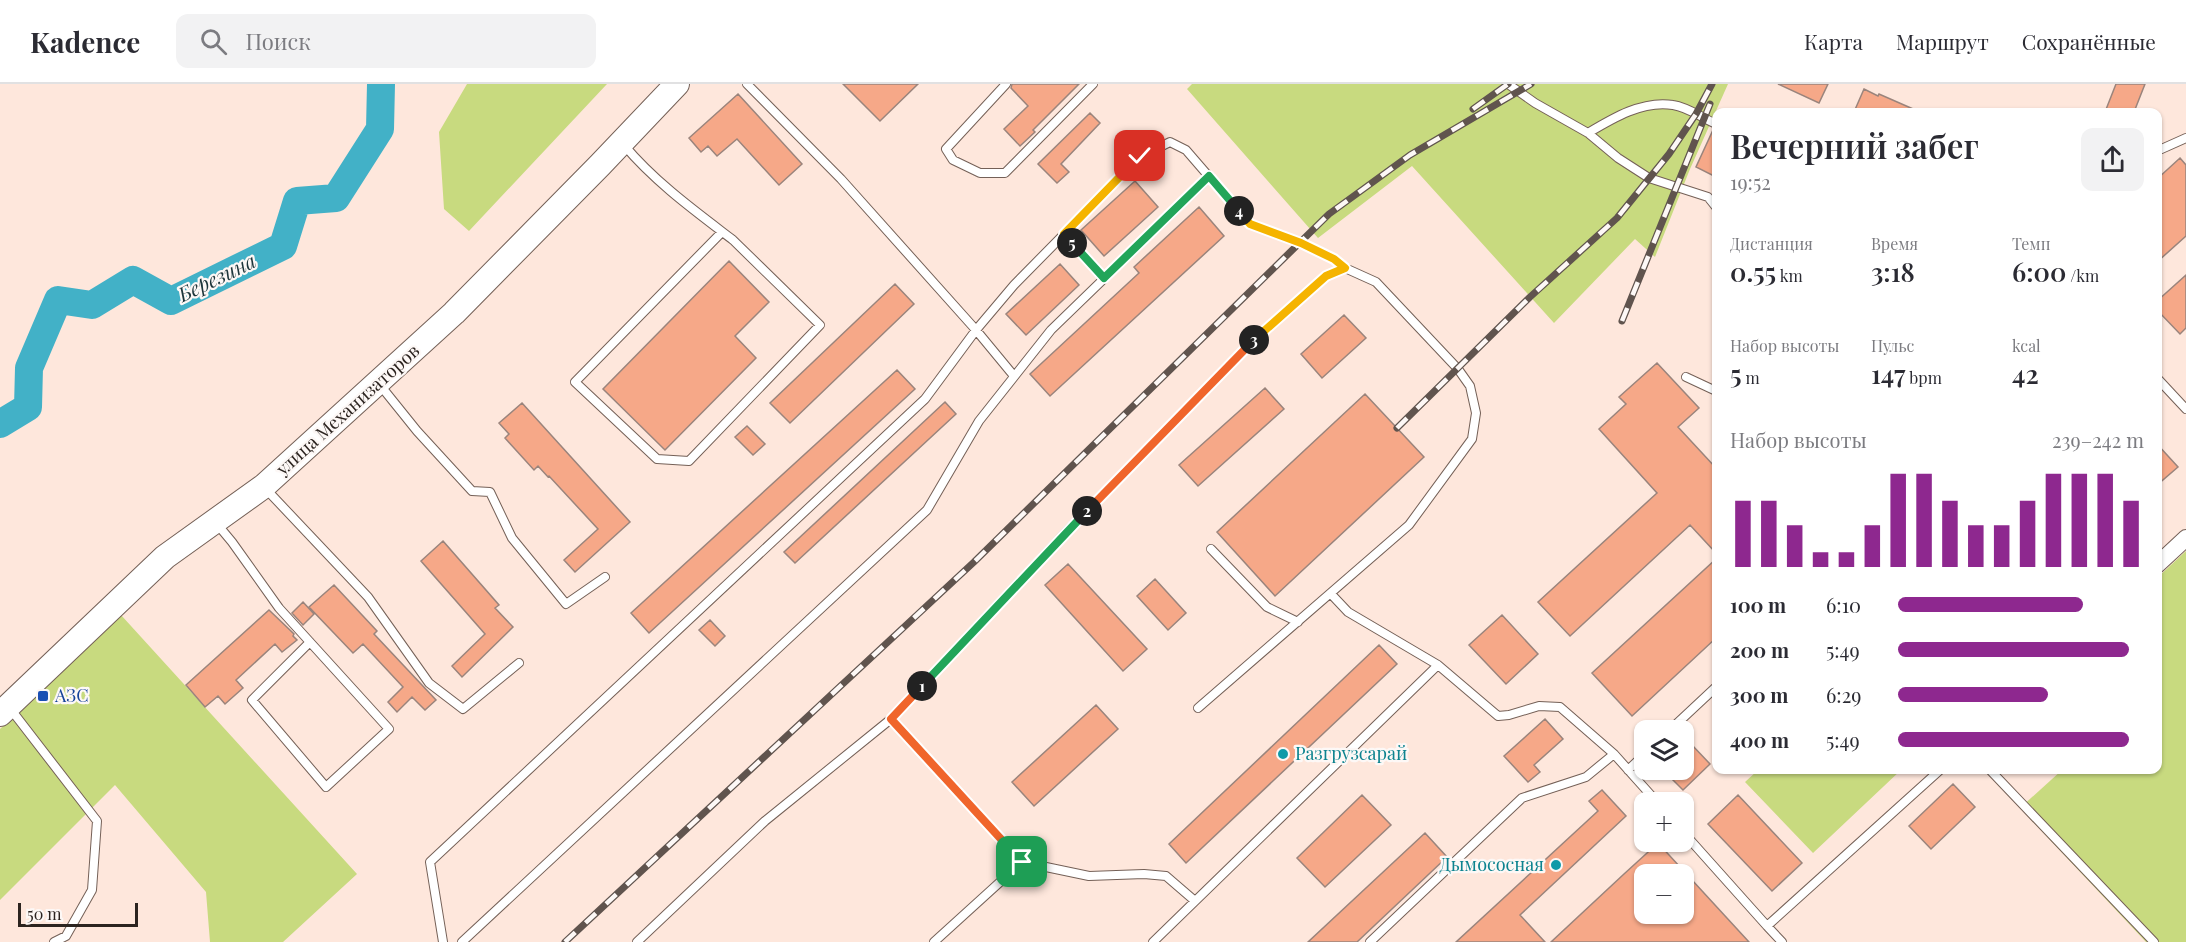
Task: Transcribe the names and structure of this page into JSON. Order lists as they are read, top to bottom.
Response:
{
  "streets": {
    "street": ["улица Механизаторов"]
  },
  "water": ["Березина"],
  "places": {
    "transit": ["АЗС"],
    "other": ["Разгрузсарай", "Дымососная"]
  },
  "scale_bar": "50 m",
  "page": {
    "header": "Kadence",
    "search": "Поиск",
    "nav": ["Карта", "Маршрут", "Сохранённые"],
    "heading": ["Вечерний забег", "19:52"],
    "pins": [
      "4",
      "5",
      "3",
      "2",
      "1"
    ],
    "stats": [
      ["Дистанция", "0.55 km"],
      ["Время", "3:18"],
      ["Темп", "6:00 /km"],
      ["Набор высоты", "5 m"],
      ["Пульс", "147 bpm"],
      ["kcal", "42"]
    ],
    "chart": ["Набор высоты", "239–242 m"],
    "list": [
      {
        "name": "100 m",
        "note": "6:10"
      },
      {
        "name": "200 m",
        "note": "5:49"
      },
      {
        "name": "300 m",
        "note": "6:29"
      },
      {
        "name": "400 m",
        "note": "5:49"
      }
    ],
    "map_buttons": ["+", "−"],
    "scale": "50 m"
  }
}
